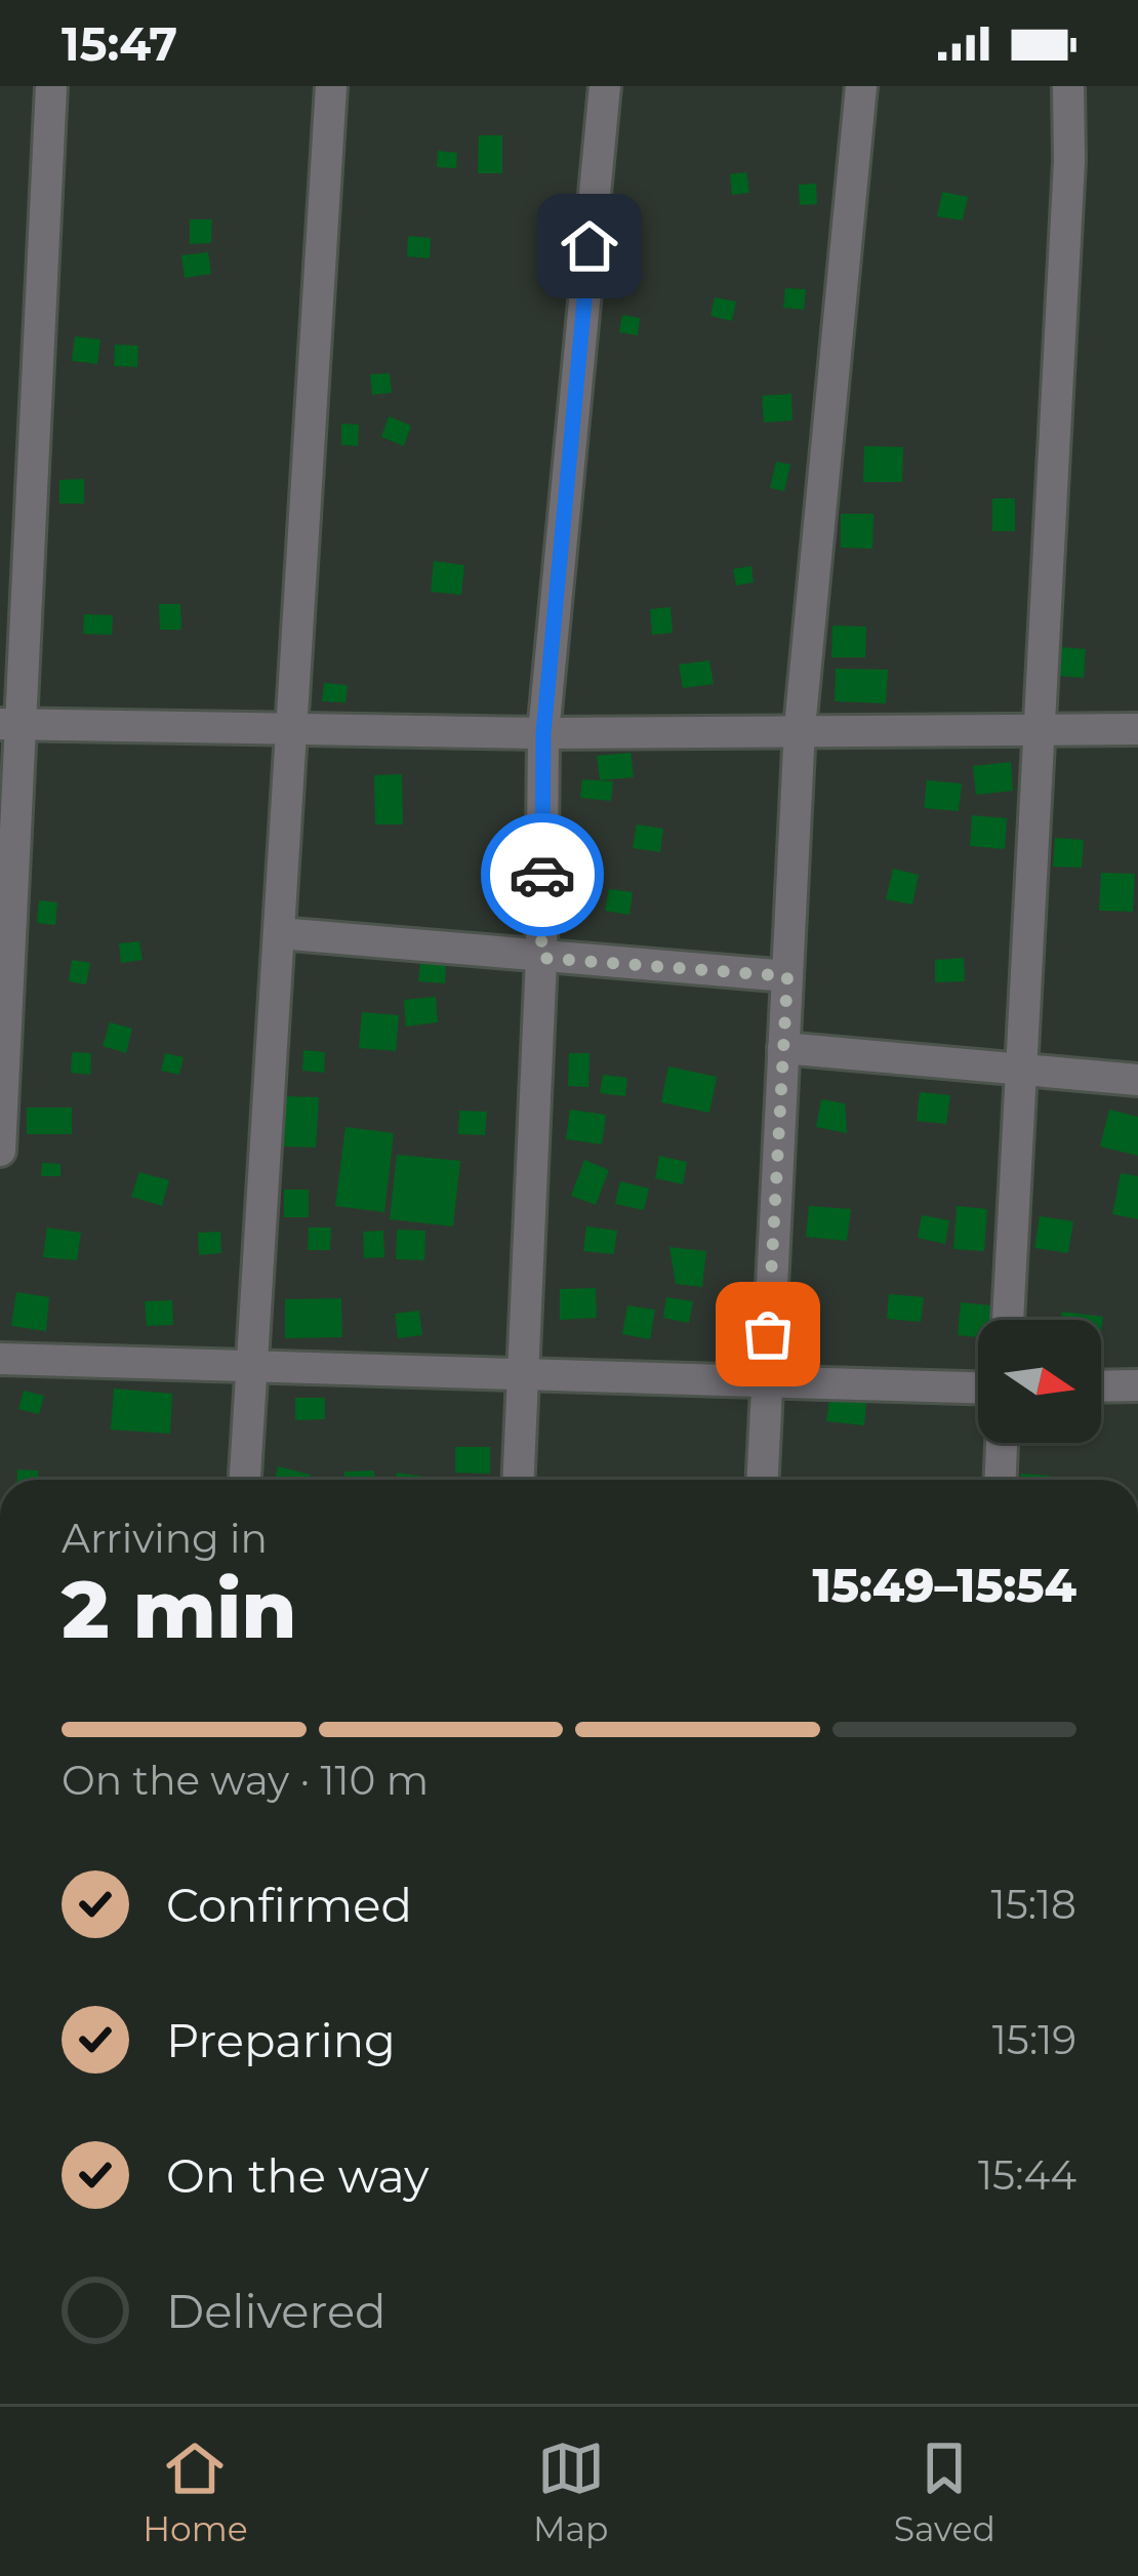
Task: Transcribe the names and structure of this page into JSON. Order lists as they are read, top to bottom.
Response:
{
  "north": "right",
  "page": {
    "status": "15:47",
    "heading": ["2 min", "Arriving in", "15:49–15:54"],
    "bar": "On the way · 110 m",
    "list": [
      ["Confirmed", "15:18"],
      ["Preparing", "15:19"],
      ["On the way", "15:44"],
      "Delivered"
    ],
    "tabs": ["Home", "Map", "Saved"]
  }
}
